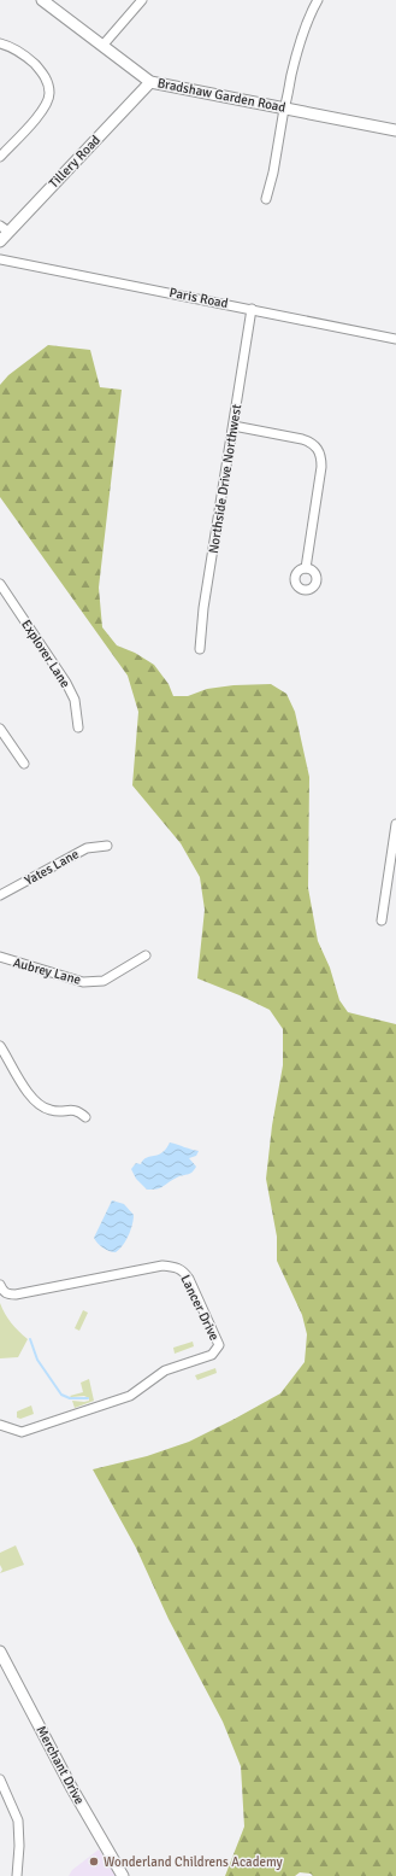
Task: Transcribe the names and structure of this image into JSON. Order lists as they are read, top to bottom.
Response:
{
  "streets": {
    "street": [
      "Bradshaw Garden Road",
      "Tillery Road",
      "Paris Road",
      "Northside Drive Northwest",
      "Explorer Lane",
      "Yates Lane",
      "Aubrey Lane",
      "Lancer Drive",
      "Merchant Drive"
    ]
  },
  "crossings": [
    ["Bradshaw Garden Road", "Tillery Road"],
    ["Paris Road", "Northside Drive Northwest"]
  ],
  "places": ["Wonderland Childrens Academy"]
}
